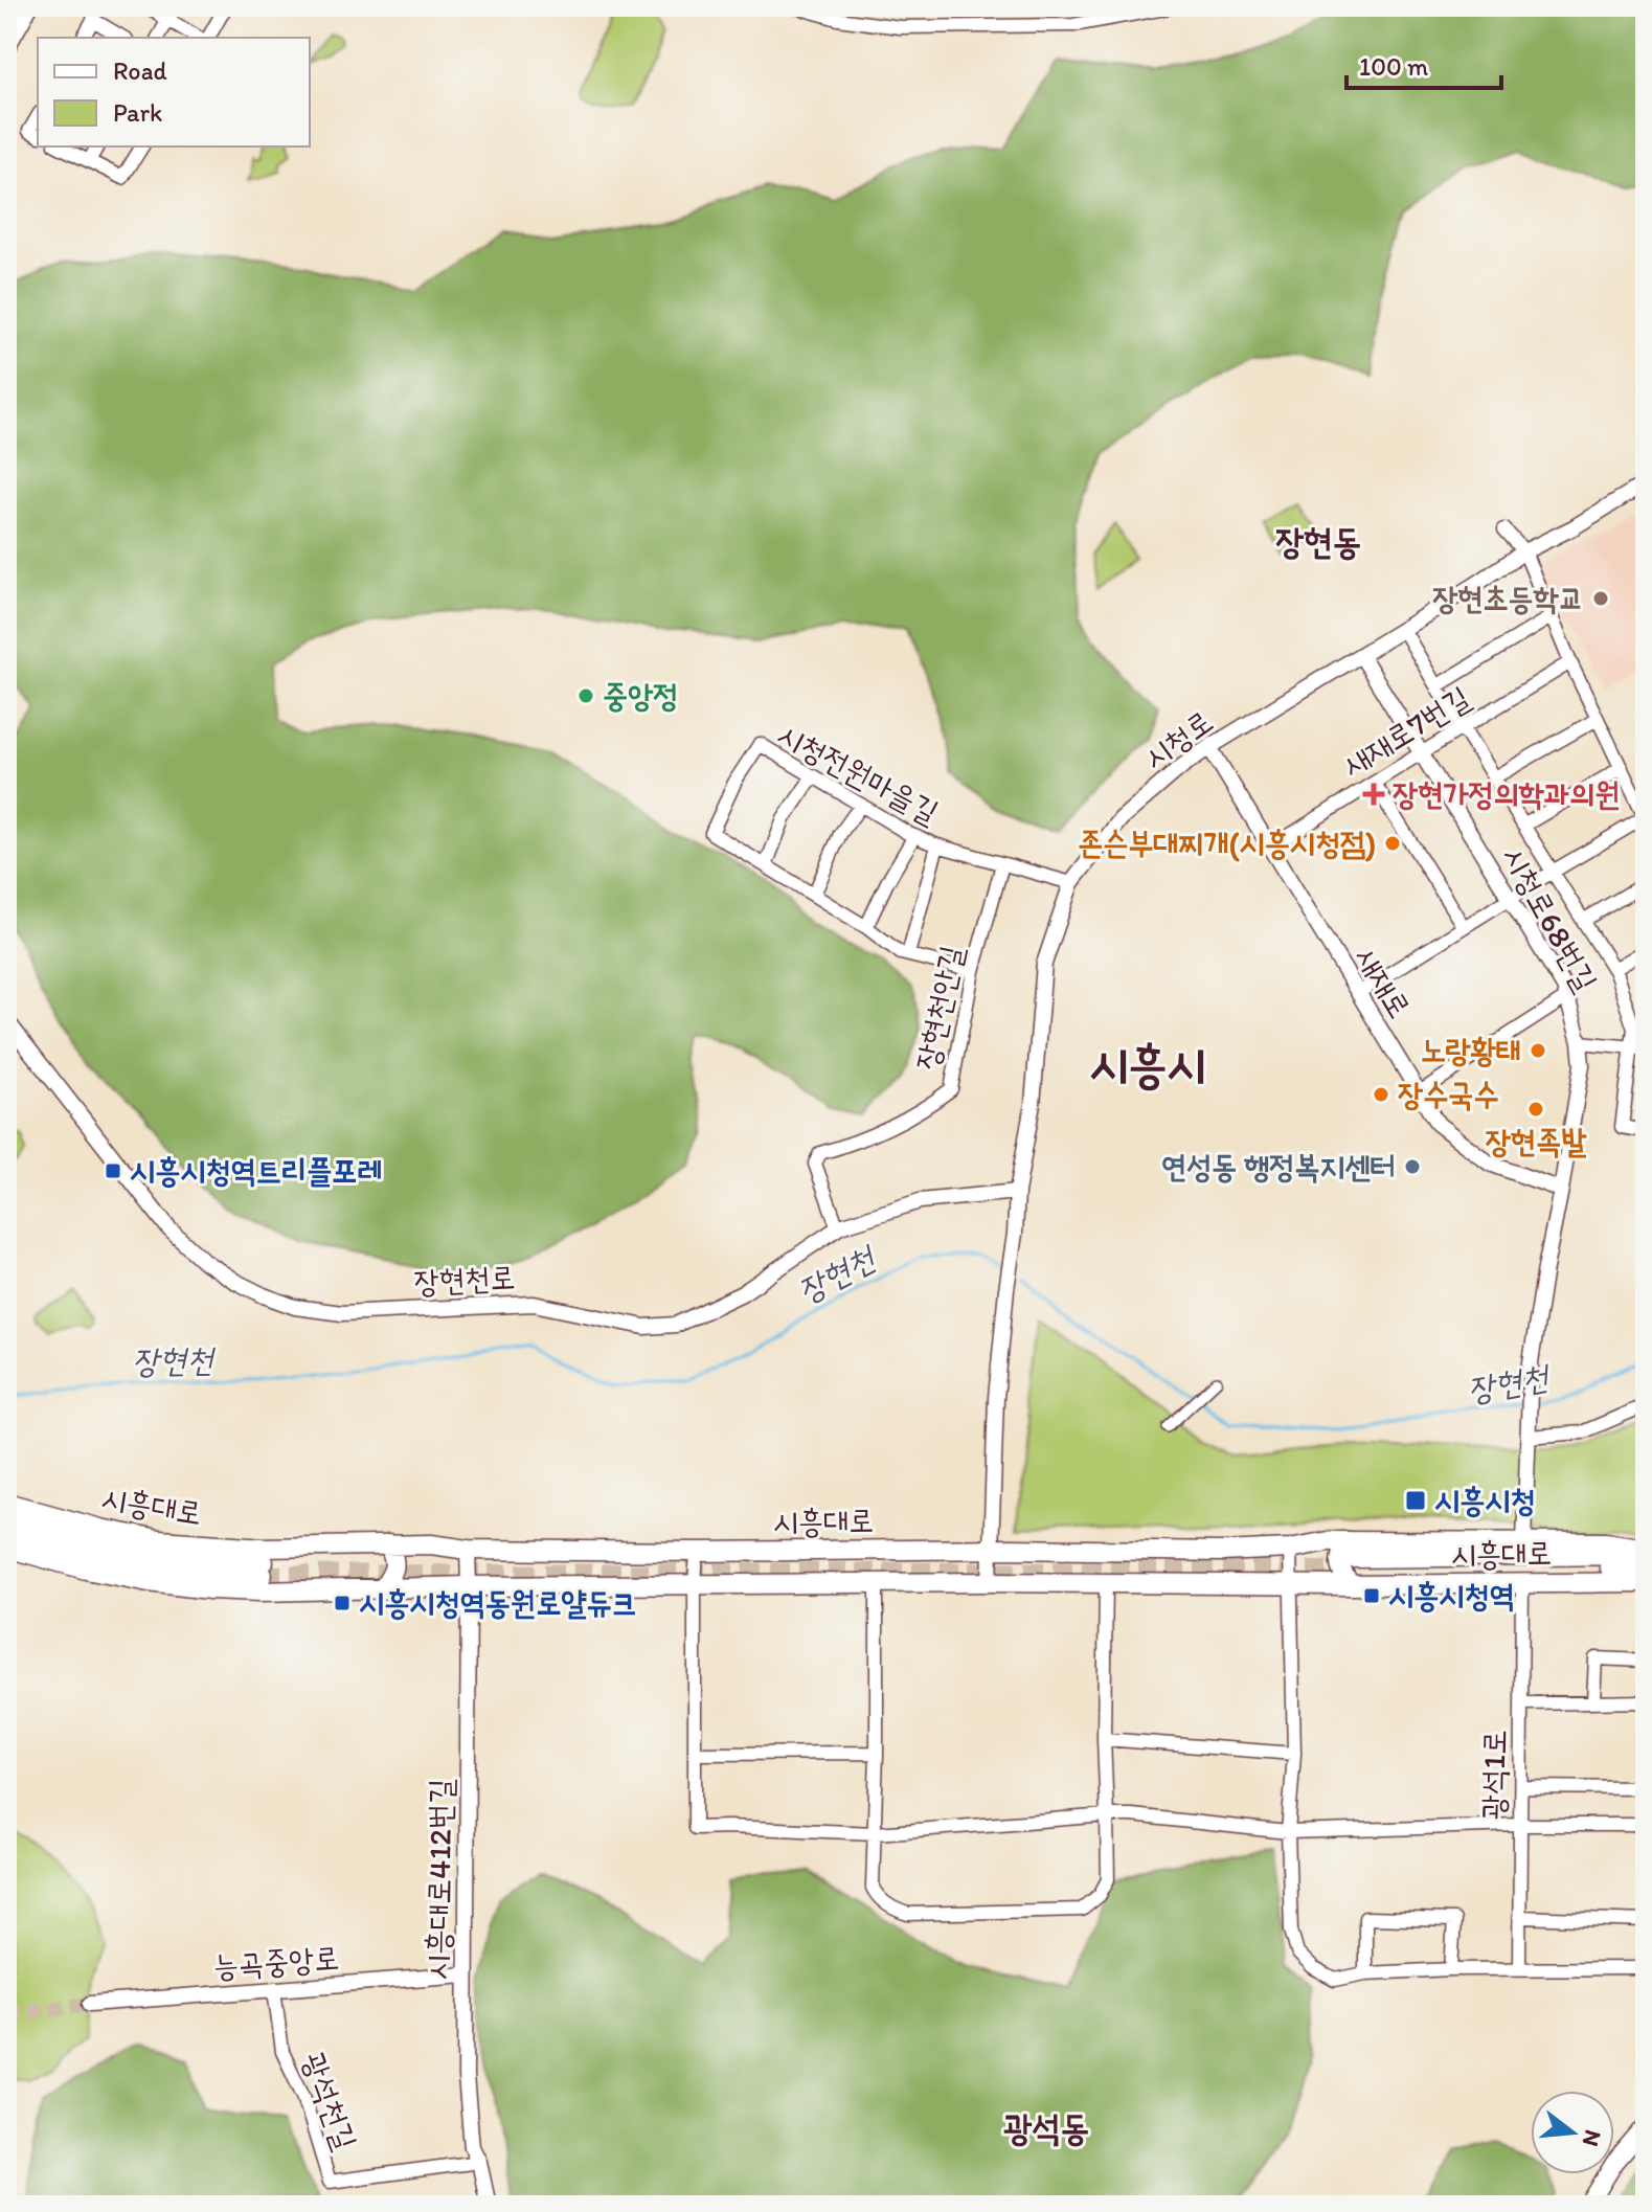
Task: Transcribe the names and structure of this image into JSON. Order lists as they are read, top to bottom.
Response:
{
  "streets": {
    "main road": ["시흥대로"],
    "street": [
      "새재로7번길",
      "시청로",
      "시청전원마을길",
      "시청로68번길",
      "새재로",
      "장현천안길",
      "장현천로",
      "광석1로",
      "시흥대로412번길",
      "능곡중앙로",
      "광석천길"
    ]
  },
  "crossings": [
    ["새재로7번길", "시청로68번길"],
    ["새재로7번길", "새재로"],
    ["시청로", "시청전원마을길"],
    ["시청로", "시청로68번길"],
    ["시청로", "새재로"],
    ["시청로", "장현천로"],
    ["시청로", "시흥대로"],
    ["시청전원마을길", "장현천안길"],
    ["시청로68번길", "새재로"],
    ["시청로68번길", "시흥대로"],
    ["장현천안길", "장현천로"],
    ["시흥대로", "광석1로"],
    ["시흥대로", "시흥대로412번길"],
    ["시흥대로412번길", "능곡중앙로"],
    ["시흥대로412번길", "광석천길"],
    ["능곡중앙로", "광석천길"]
  ],
  "districts": ["장현동", "시흥시", "광석동"],
  "water": ["장현천"],
  "places": {
    "other": [
      "장현초등학교",
      "중앙정",
      "존슨부대찌개(시흥시청점)",
      "노랑황태",
      "장수국수",
      "장현족발",
      "연성동 행정복지센터"
    ],
    "health": ["장현가정의학과의원"],
    "transit": [
      "시흥시청역트리플포레",
      "시흥시청",
      "시흥시청역",
      "시흥시청역동원로얄듀크"
    ]
  },
  "legend": ["Road", "Park"],
  "scale_bar": "100 m",
  "north": "right"
}
